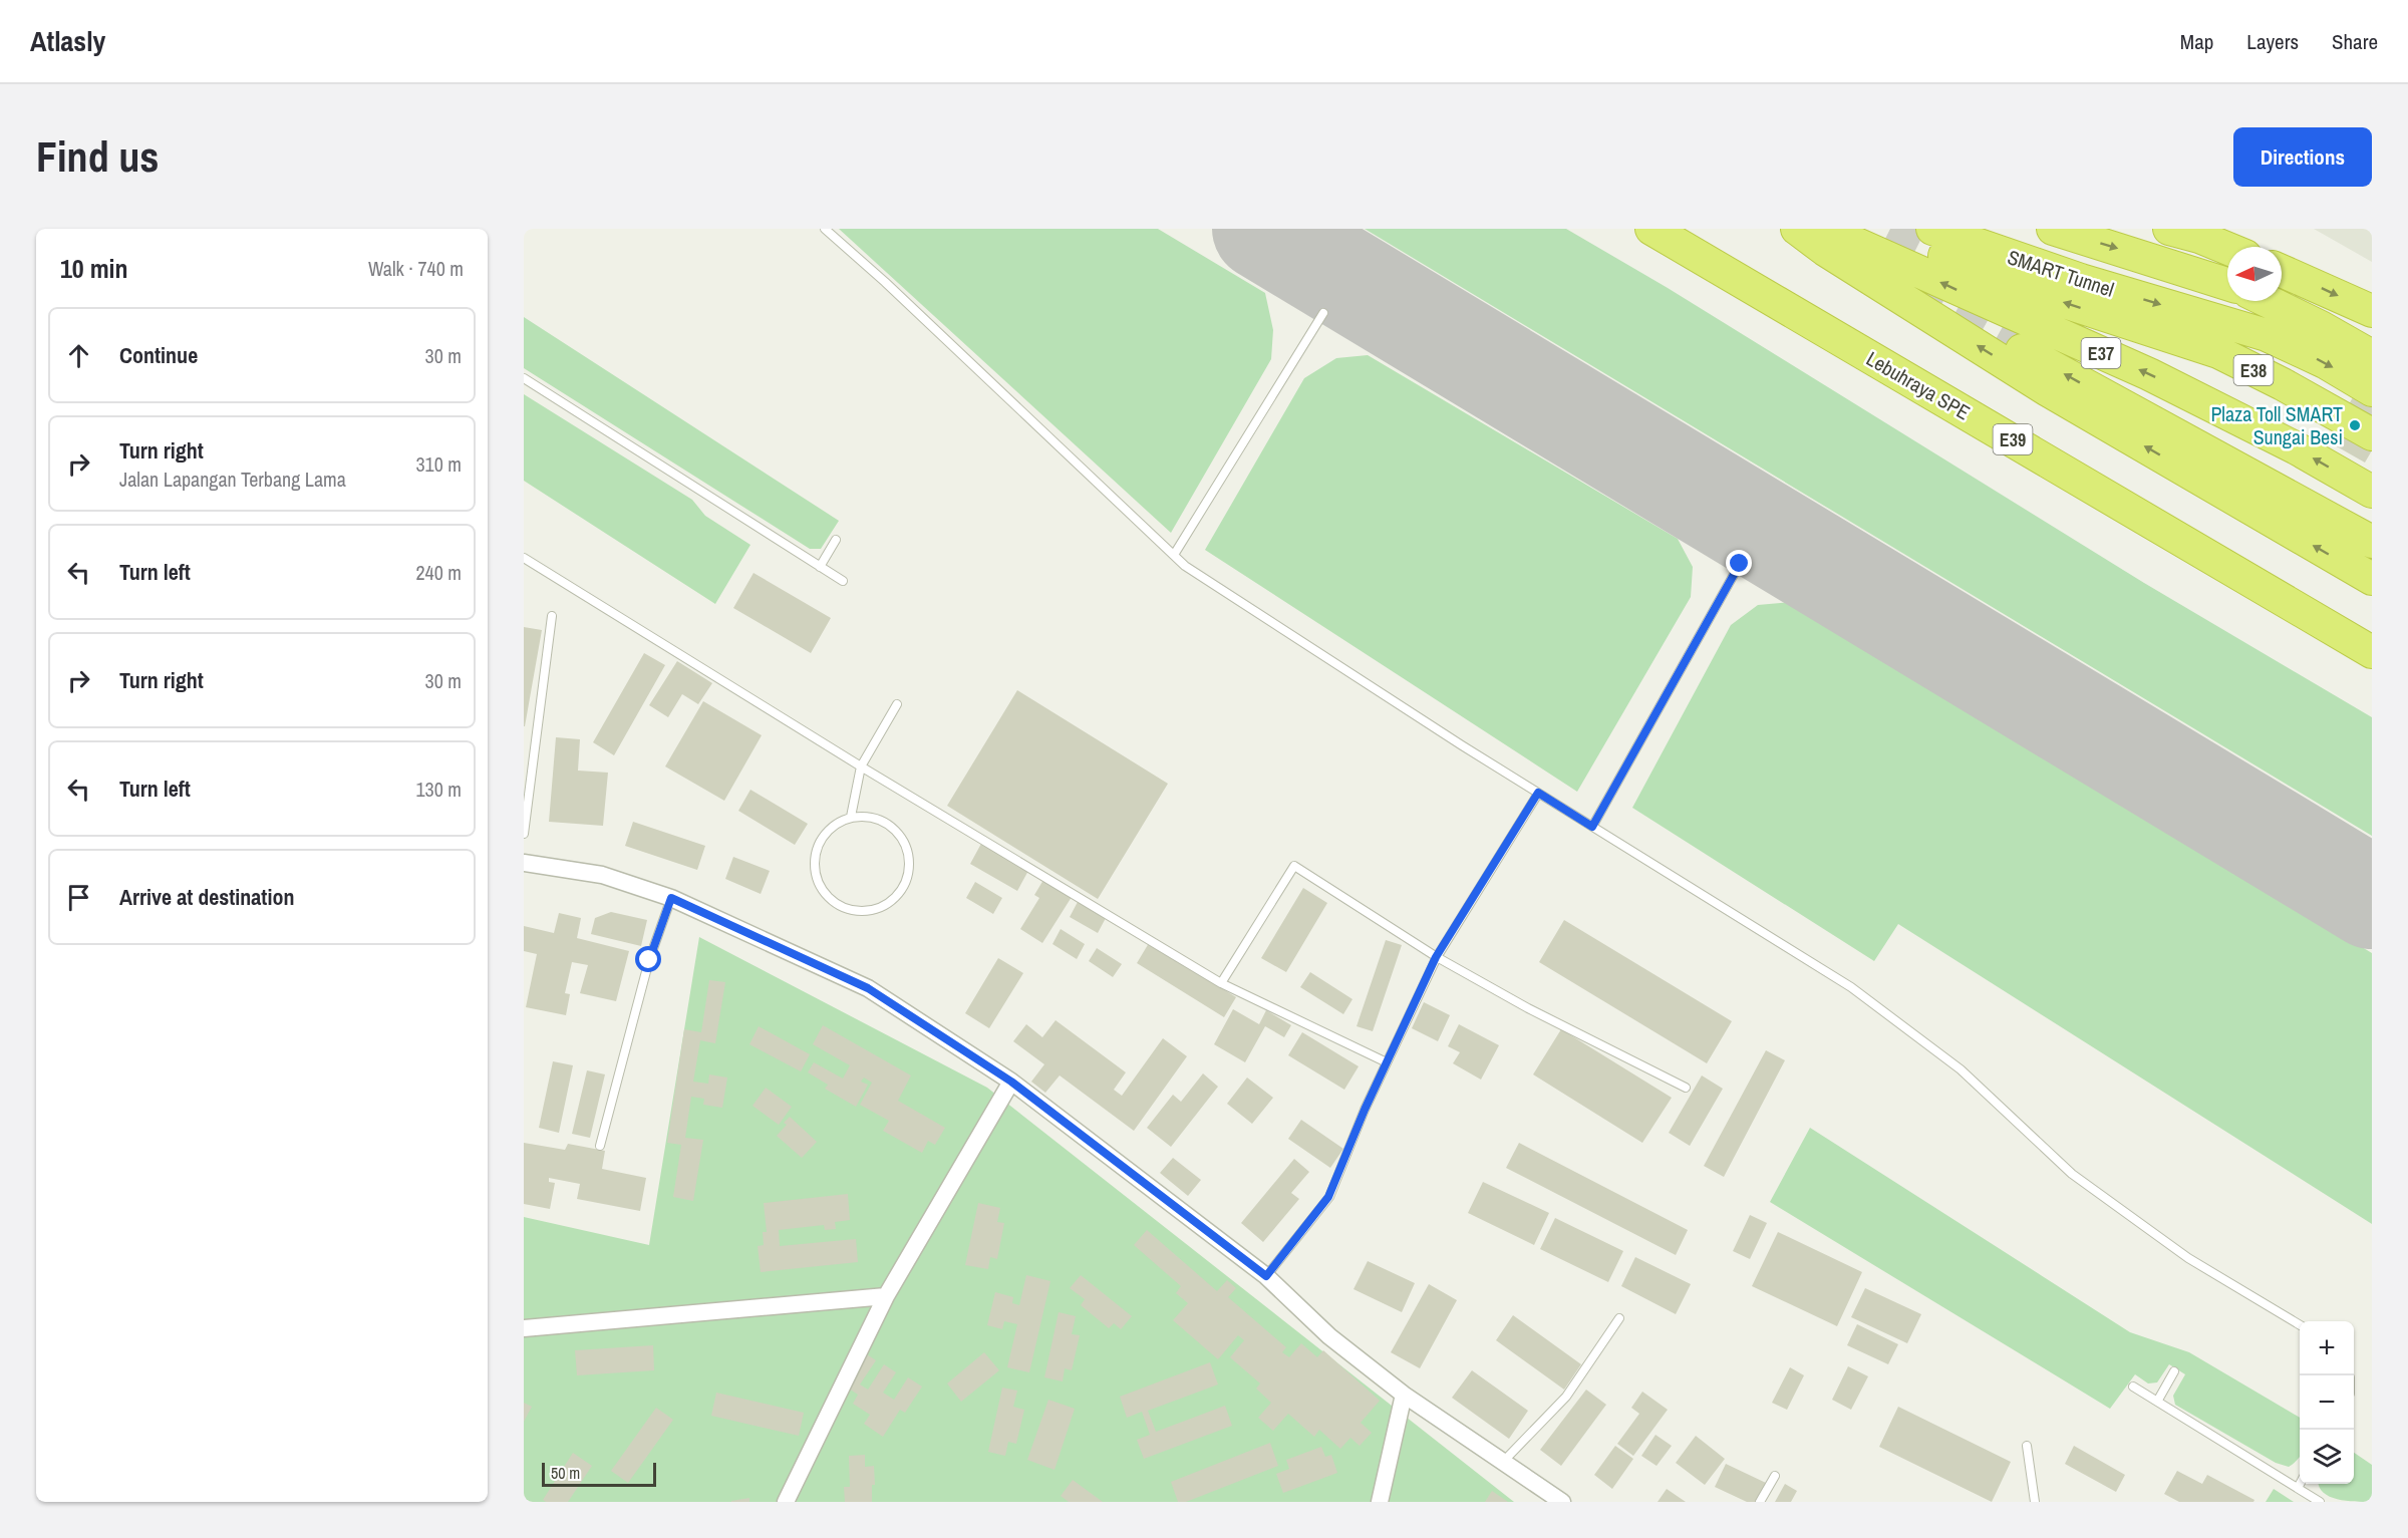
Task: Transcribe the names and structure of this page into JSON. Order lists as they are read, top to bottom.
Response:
{
  "streets": {
    "highway": [
      "SMART Tunnel",
      "E37",
      "E38",
      "Lebuhraya SPE",
      "E39"
    ]
  },
  "places": ["Plaza Toll SMART Sungai Besi"],
  "scale_bar": "50 m",
  "north": "left",
  "page": {
    "header": "Atlasly",
    "nav": ["Map", "Layers", "Share"],
    "buttons": "Directions",
    "title": "Find us",
    "heading": ["10 min", "Walk · 740 m"],
    "list": [
      ["Continue", "30 m"],
      ["Turn right", "Jalan Lapangan Terbang Lama", "310 m"],
      ["Turn left", "240 m"],
      ["Turn right", "30 m"],
      ["Turn left", "130 m"],
      "Arrive at destination"
    ],
    "map_buttons": ["+", "−"],
    "scale": "50 m"
  }
}
